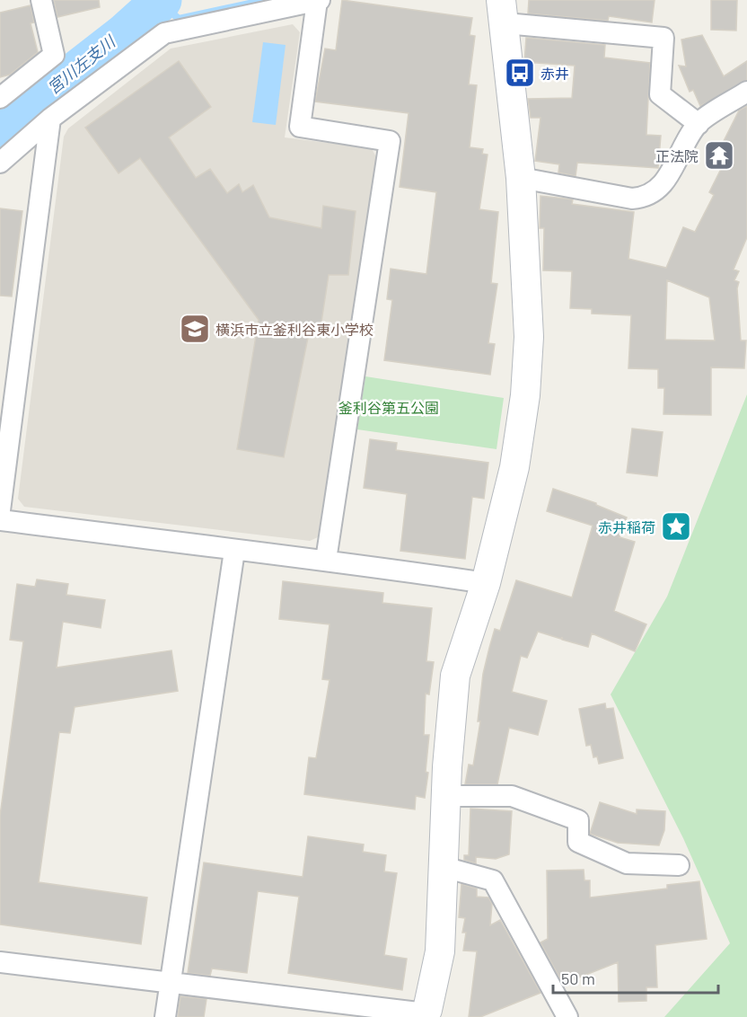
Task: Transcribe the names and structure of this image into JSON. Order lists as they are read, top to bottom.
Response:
{
  "water": ["宮川左支川"],
  "parks": ["釜利谷第五公園"],
  "places": {
    "bus stop": ["赤井"],
    "temple": ["正法院"],
    "school or university": ["横浜市立釜利谷東小学校"],
    "place": ["赤井稲荷"]
  },
  "scale_bar": "50 m"
}
